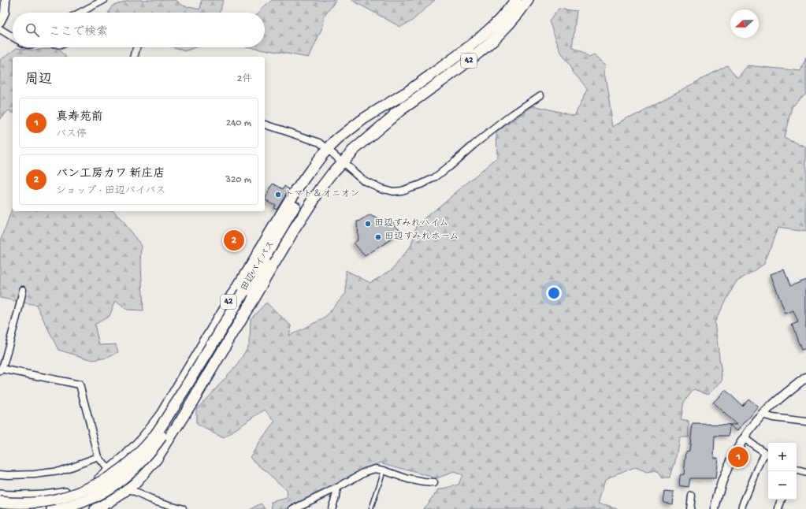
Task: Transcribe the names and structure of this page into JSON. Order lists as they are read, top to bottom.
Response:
{
  "streets": {
    "highway": ["42", "田辺バイパス"]
  },
  "crossings": [
    ["42", "田辺バイパス"]
  ],
  "places": ["トマト＆オニオン", "田辺すみれハイム", "田辺すみれホーム"],
  "north": "left",
  "page": {
    "search": "ここで検索",
    "heading": ["周辺", "2件"],
    "list": [
      {
        "mark": "1",
        "name": "真寿苑前",
        "note": "バス停",
        "value": "240 m"
      },
      {
        "mark": "2",
        "name": "パン工房カワ 新庄店",
        "note": "ショップ · 田辺バイパス",
        "value": "320 m"
      }
    ],
    "pins": ["2", "1"],
    "map_buttons": ["+", "−"]
  }
}
